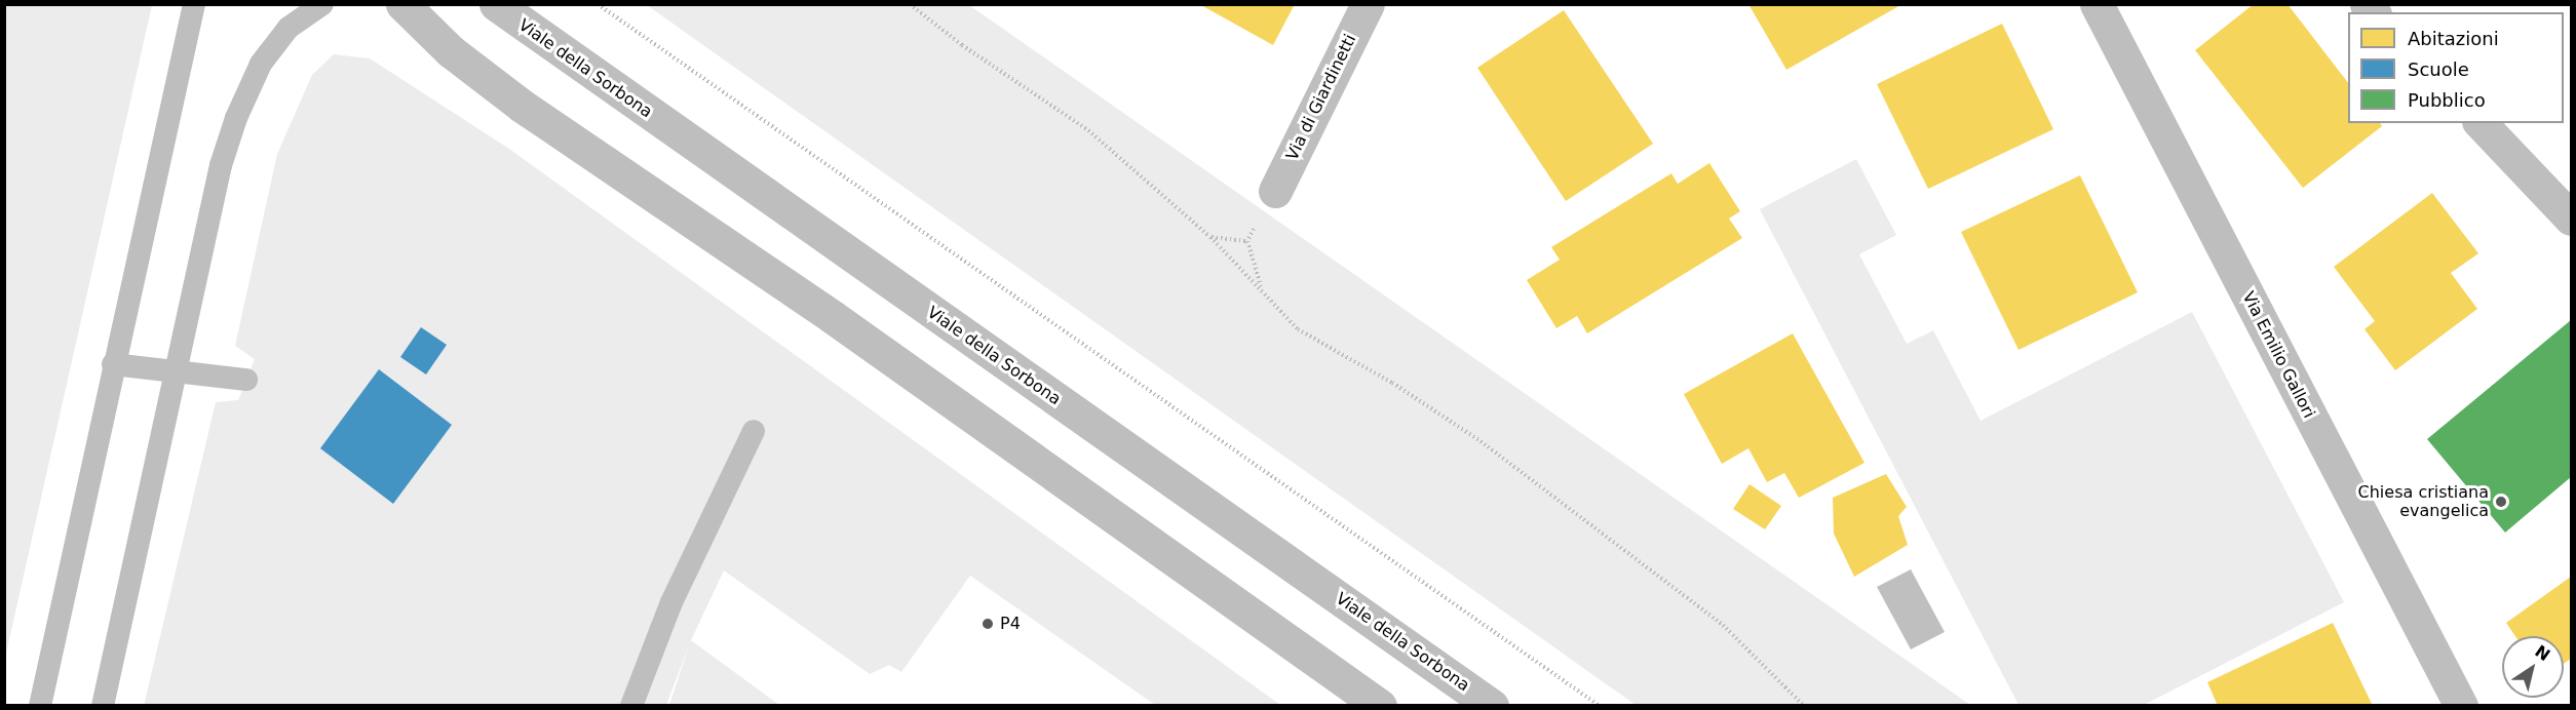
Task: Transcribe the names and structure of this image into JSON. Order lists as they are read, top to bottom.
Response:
{
  "streets": {
    "street": ["Viale della Sorbona", "Via di Giardinetti", "Via Emilio Gallori"]
  },
  "places": ["Chiesa cristiana evangelica", "P4"],
  "legend": ["Abitazioni", "Scuole", "Pubblico"],
  "north": "top right"
}
